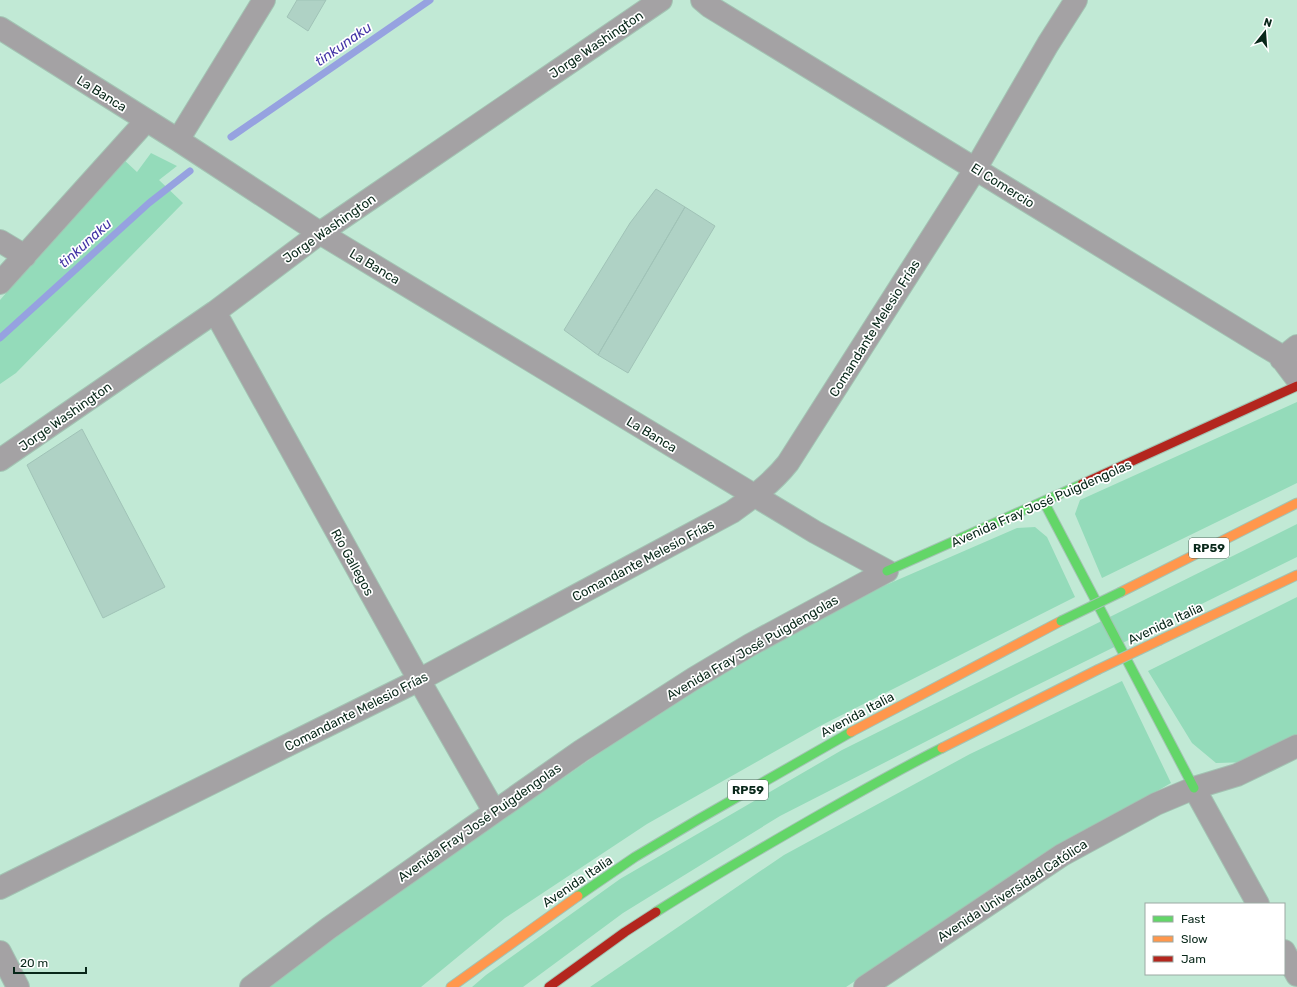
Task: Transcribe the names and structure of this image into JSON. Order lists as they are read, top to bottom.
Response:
{
  "streets": {
    "main road": ["Avenida Fray José Puigdengolas", "RP59", "Avenida Italia"],
    "street": [
      "Jorge Washington",
      "La Banca",
      "El Comercio",
      "Comandante Melesio Frías",
      "Río Gallegos",
      "Avenida Universidad Católica"
    ]
  },
  "crossings": [
    ["Jorge Washington", "La Banca"],
    ["Jorge Washington", "Río Gallegos"],
    ["La Banca", "Comandante Melesio Frías"],
    ["La Banca", "Avenida Fray José Puigdengolas"],
    ["El Comercio", "Comandante Melesio Frías"],
    ["Comandante Melesio Frías", "Río Gallegos"],
    ["Avenida Fray José Puigdengolas", "Río Gallegos"]
  ],
  "water": ["tinkunaku"],
  "legend": ["Fast", "Slow", "Jam"],
  "scale_bar": "20 m",
  "north": "top"
}
